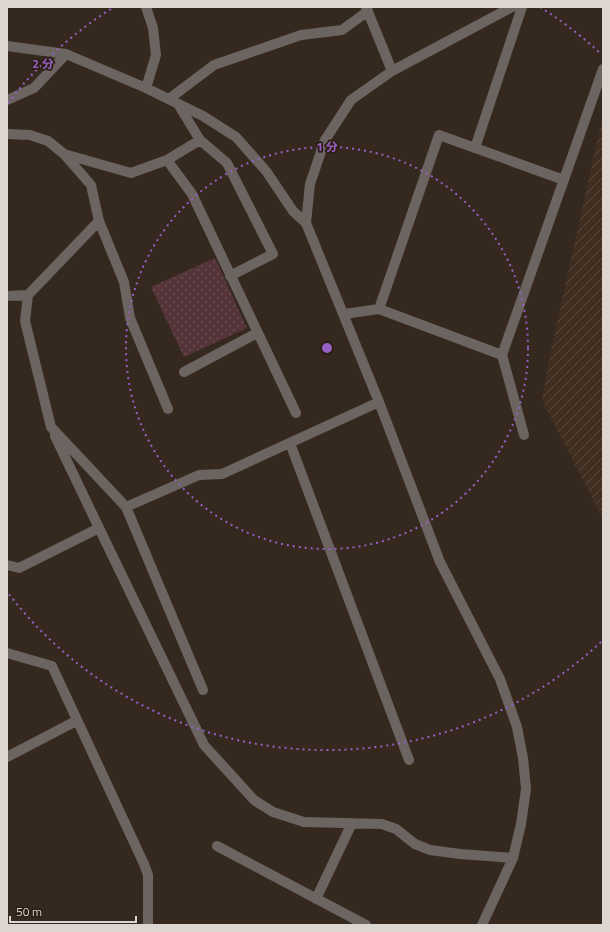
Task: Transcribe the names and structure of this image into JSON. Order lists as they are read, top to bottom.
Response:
{
  "scale_bar": "50 m",
  "rings": ["2 分", "1 分"]
}
